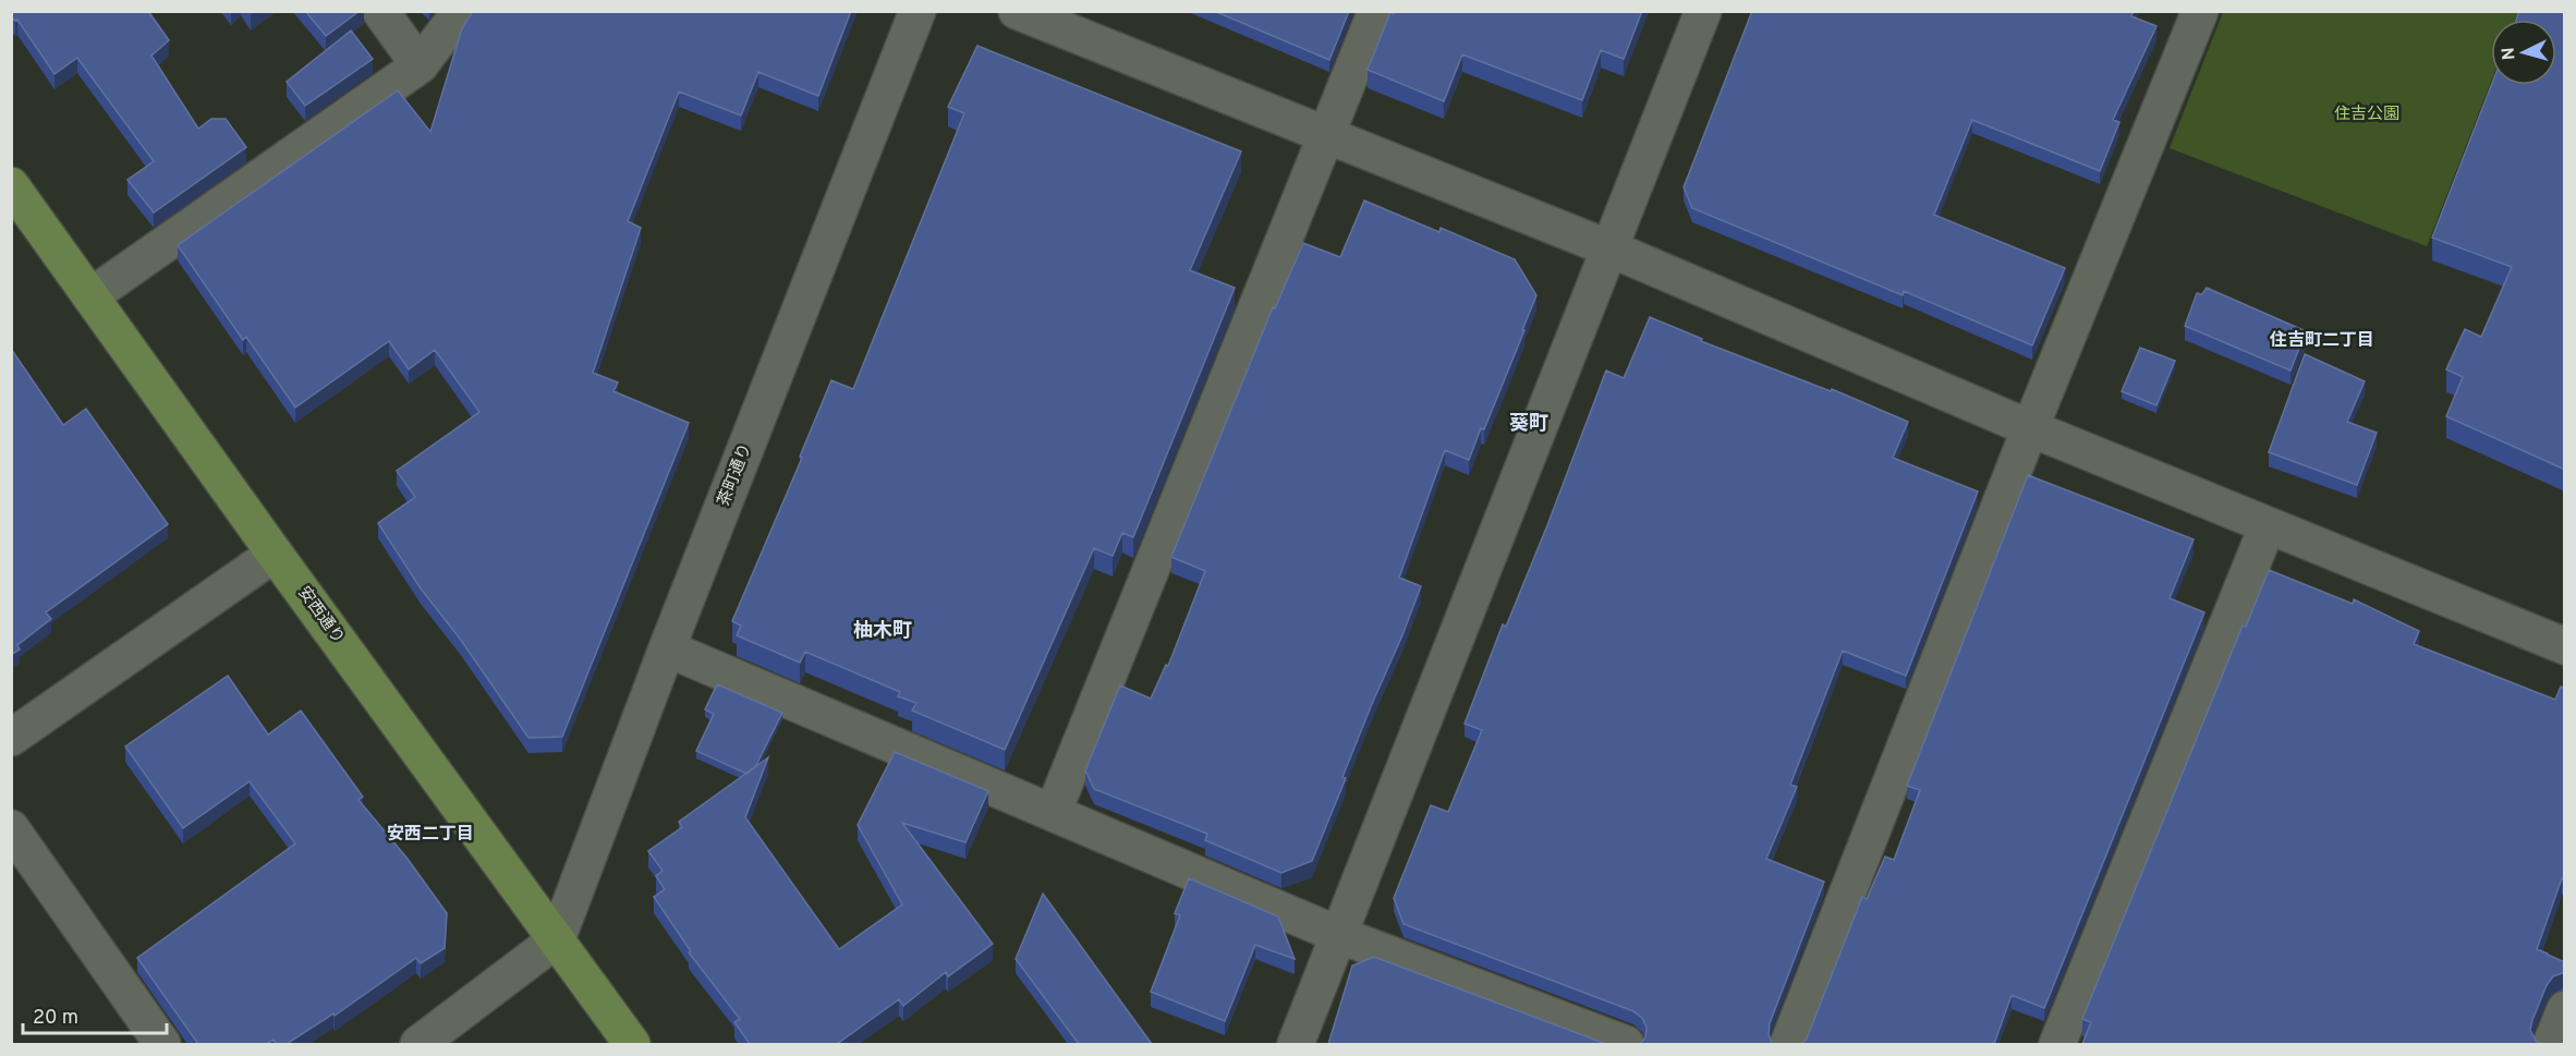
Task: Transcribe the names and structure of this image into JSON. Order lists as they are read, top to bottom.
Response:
{
  "streets": {
    "main road": ["安西通り"],
    "street": ["茶町通り"]
  },
  "crossings": [
    ["茶町通り", "安西通り"]
  ],
  "districts": [
    "住吉町二丁目",
    "葵町",
    "柚木町",
    "安西二丁目"
  ],
  "parks": ["住吉公園"],
  "scale_bar": "20 m",
  "north": "left"
}
